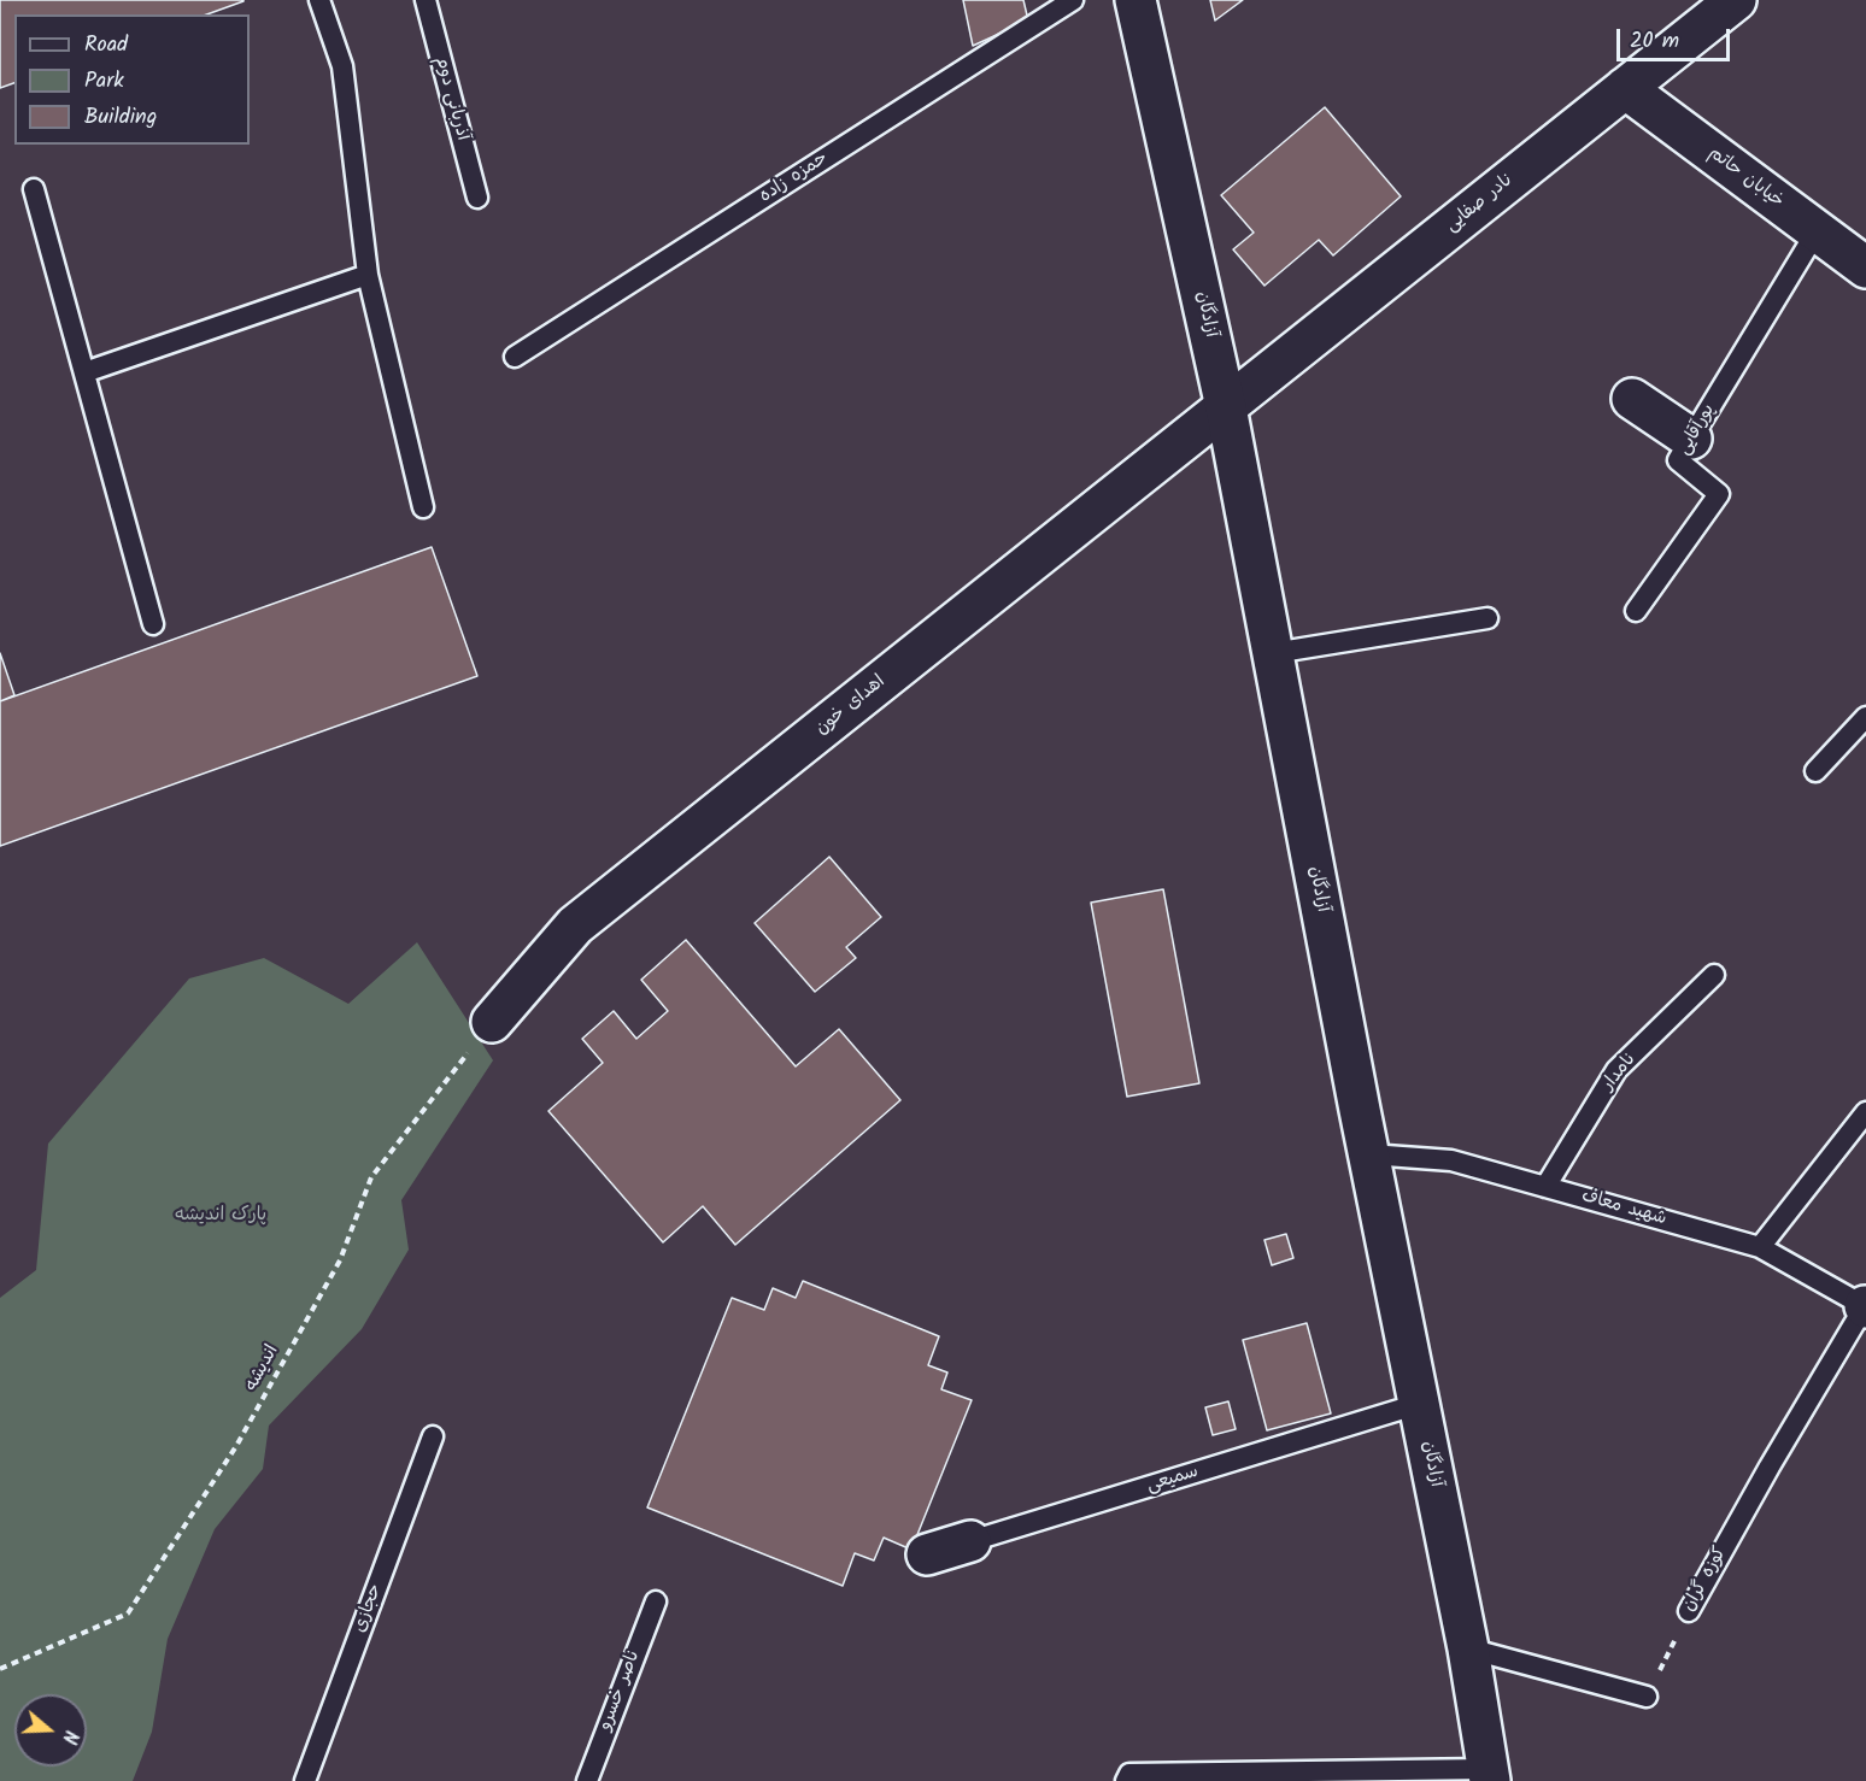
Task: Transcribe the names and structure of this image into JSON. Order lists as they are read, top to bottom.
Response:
{
  "streets": {
    "street": [
      "خیابان حاتم",
      "نادر صفایی",
      "آزادگان",
      "اهدای خون",
      "سمیعی"
    ],
    "lane": [
      "آذربانی دوم",
      "حمزه زاده",
      "پورآقایی",
      "نامدار",
      "شهید معاف",
      "کوزه گران",
      "حجازی",
      "ناصر خسرو"
    ],
    "path": ["اندیشه"]
  },
  "crossings": [
    ["خیابان حاتم", "نادر صفایی"],
    ["خیابان حاتم", "پورآقایی"],
    ["نادر صفایی", "آزادگان"],
    ["نادر صفایی", "اهدای خون"],
    ["آزادگان", "اهدای خون"],
    ["آزادگان", "شهید معاف"],
    ["آزادگان", "سمیعی"],
    ["اهدای خون", "اندیشه"],
    ["نامدار", "شهید معاف"],
    ["شهید معاف", "کوزه گران"]
  ],
  "parks": ["پارک اندیشه"],
  "legend": ["Road", "Park", "Building"],
  "scale_bar": "20 m",
  "north": "right"
}
